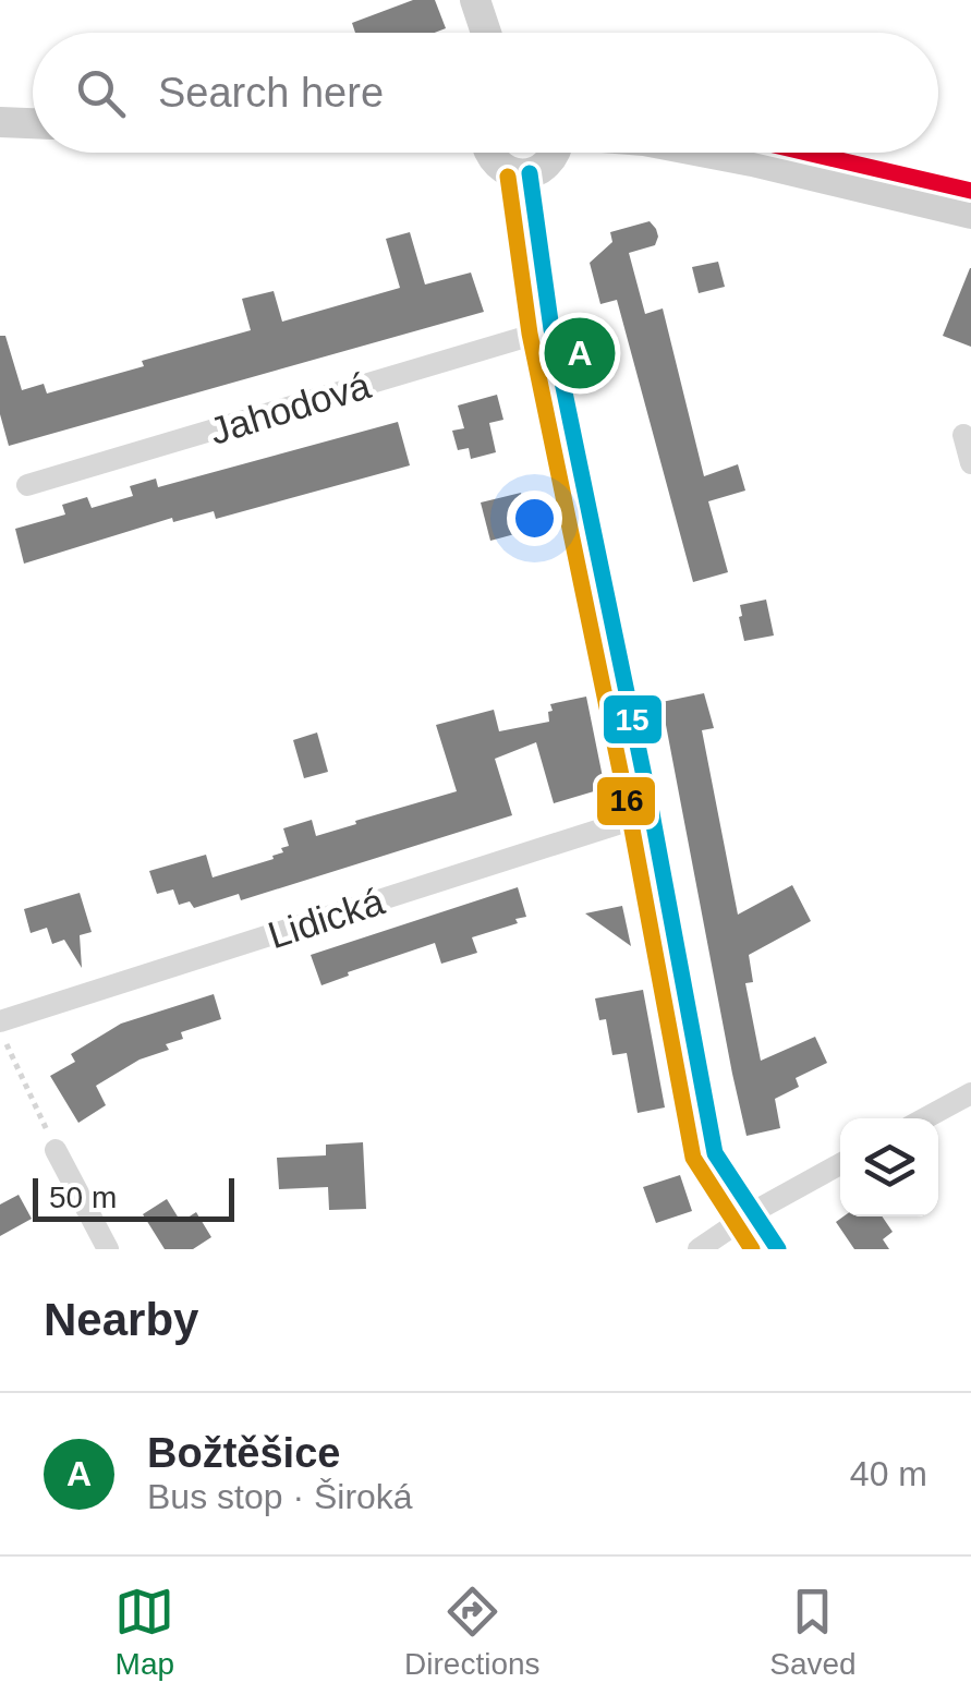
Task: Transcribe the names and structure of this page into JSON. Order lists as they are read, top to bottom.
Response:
{
  "streets": {
    "street": ["Jahodová", "Lidická"]
  },
  "lines": ["transit line 15", "transit line 16"],
  "scale_bar": "50 m",
  "page": {
    "search": "Search here",
    "pins": "A",
    "scale": "50 m",
    "heading": "Nearby",
    "list": [
      {
        "mark": "A",
        "name": "Božtěšice",
        "note": "Bus stop · Široká",
        "value": "40 m"
      }
    ],
    "nav": ["Map", "Directions", "Saved"]
  }
}
